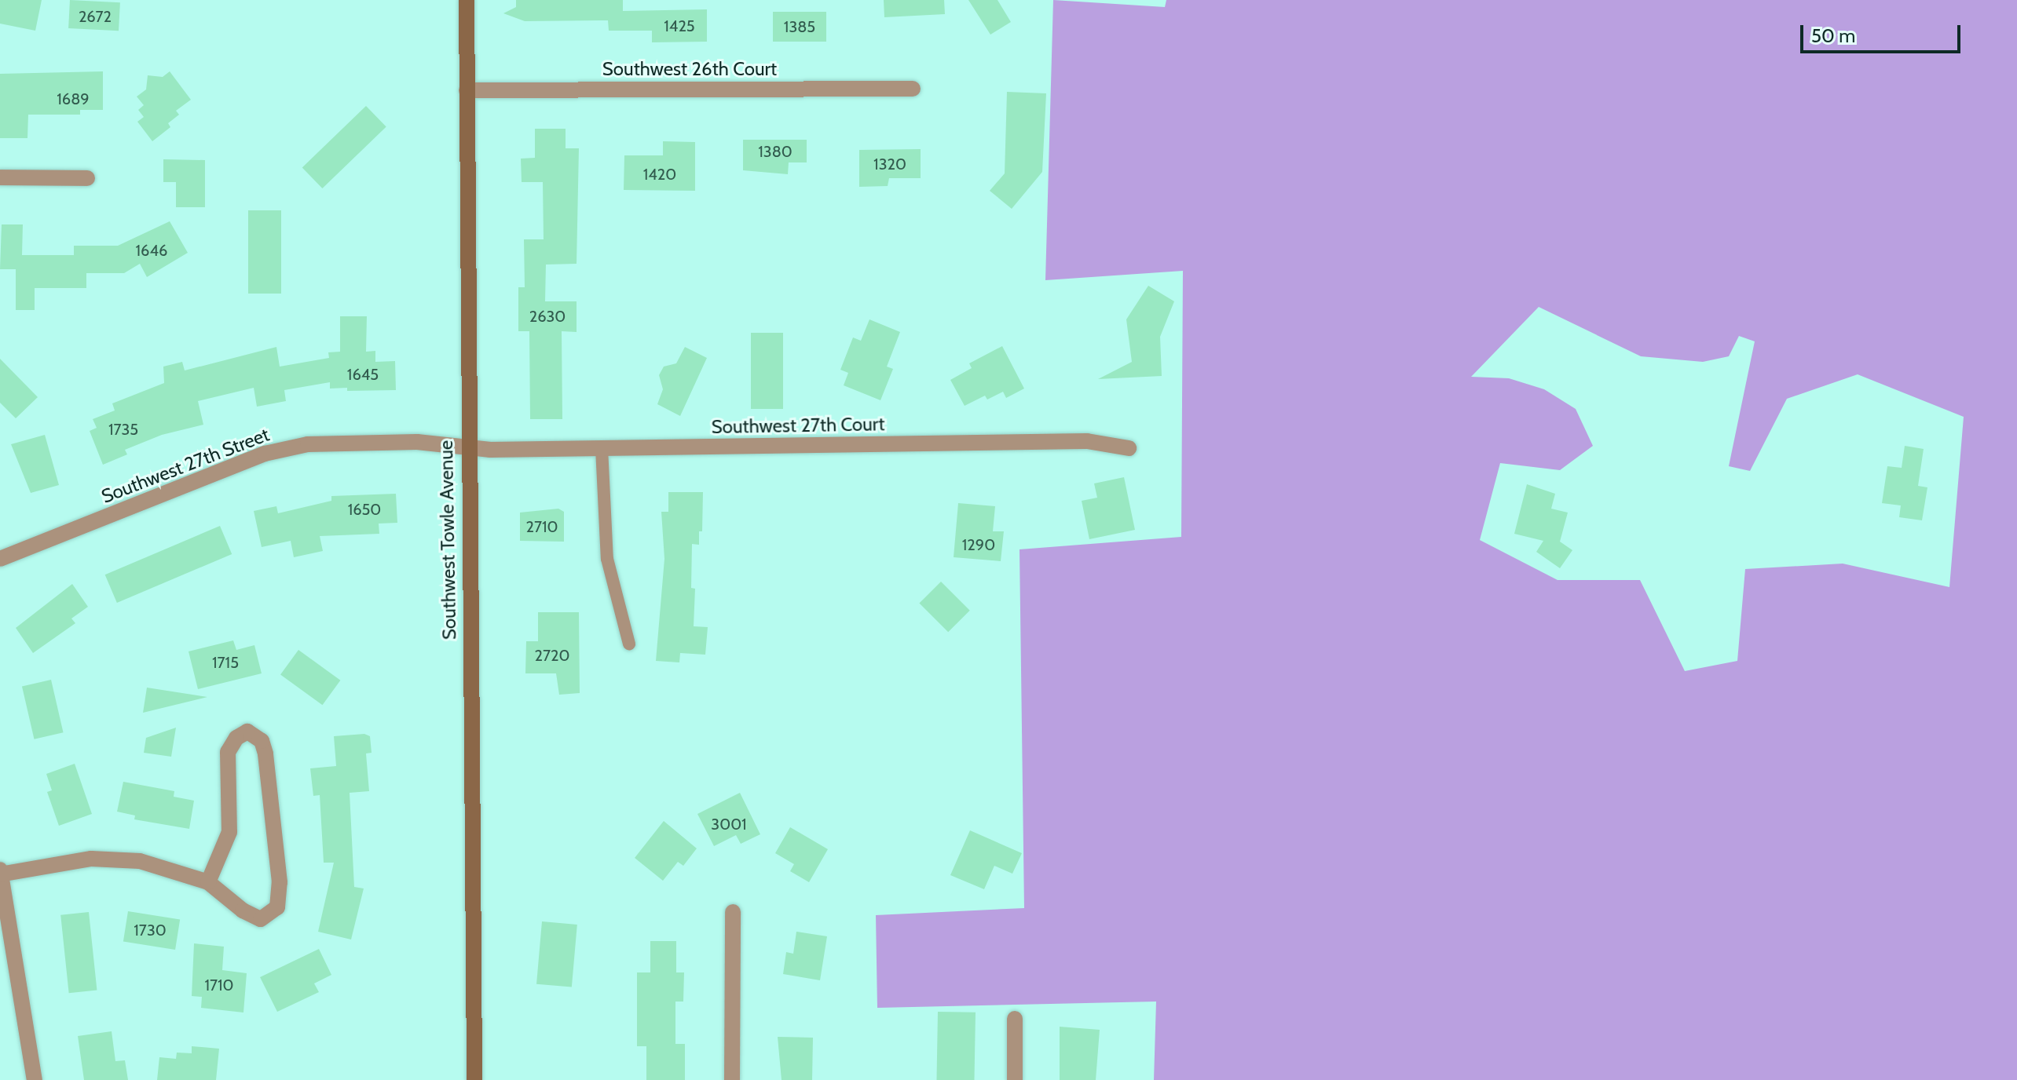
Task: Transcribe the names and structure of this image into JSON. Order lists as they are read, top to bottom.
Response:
{
  "streets": {
    "main road": ["Southwest Towle Avenue"],
    "street": ["Southwest 26th Court", "Southwest 27th Court", "Southwest 27th Street"]
  },
  "crossings": [
    ["Southwest 26th Court", "Southwest Towle Avenue"],
    ["Southwest 27th Court", "Southwest 27th Street"],
    ["Southwest 27th Court", "Southwest Towle Avenue"],
    ["Southwest 27th Street", "Southwest Towle Avenue"]
  ],
  "house_numbers": [
    "2672",
    "1425",
    "1385",
    "1689",
    "1380",
    "1320",
    "1420",
    "1646",
    "2630",
    "1645",
    "1735",
    "1650",
    "2710",
    "1290",
    "2720",
    "1715",
    "3001",
    "1730",
    "1710"
  ],
  "scale_bar": "50 m"
}
